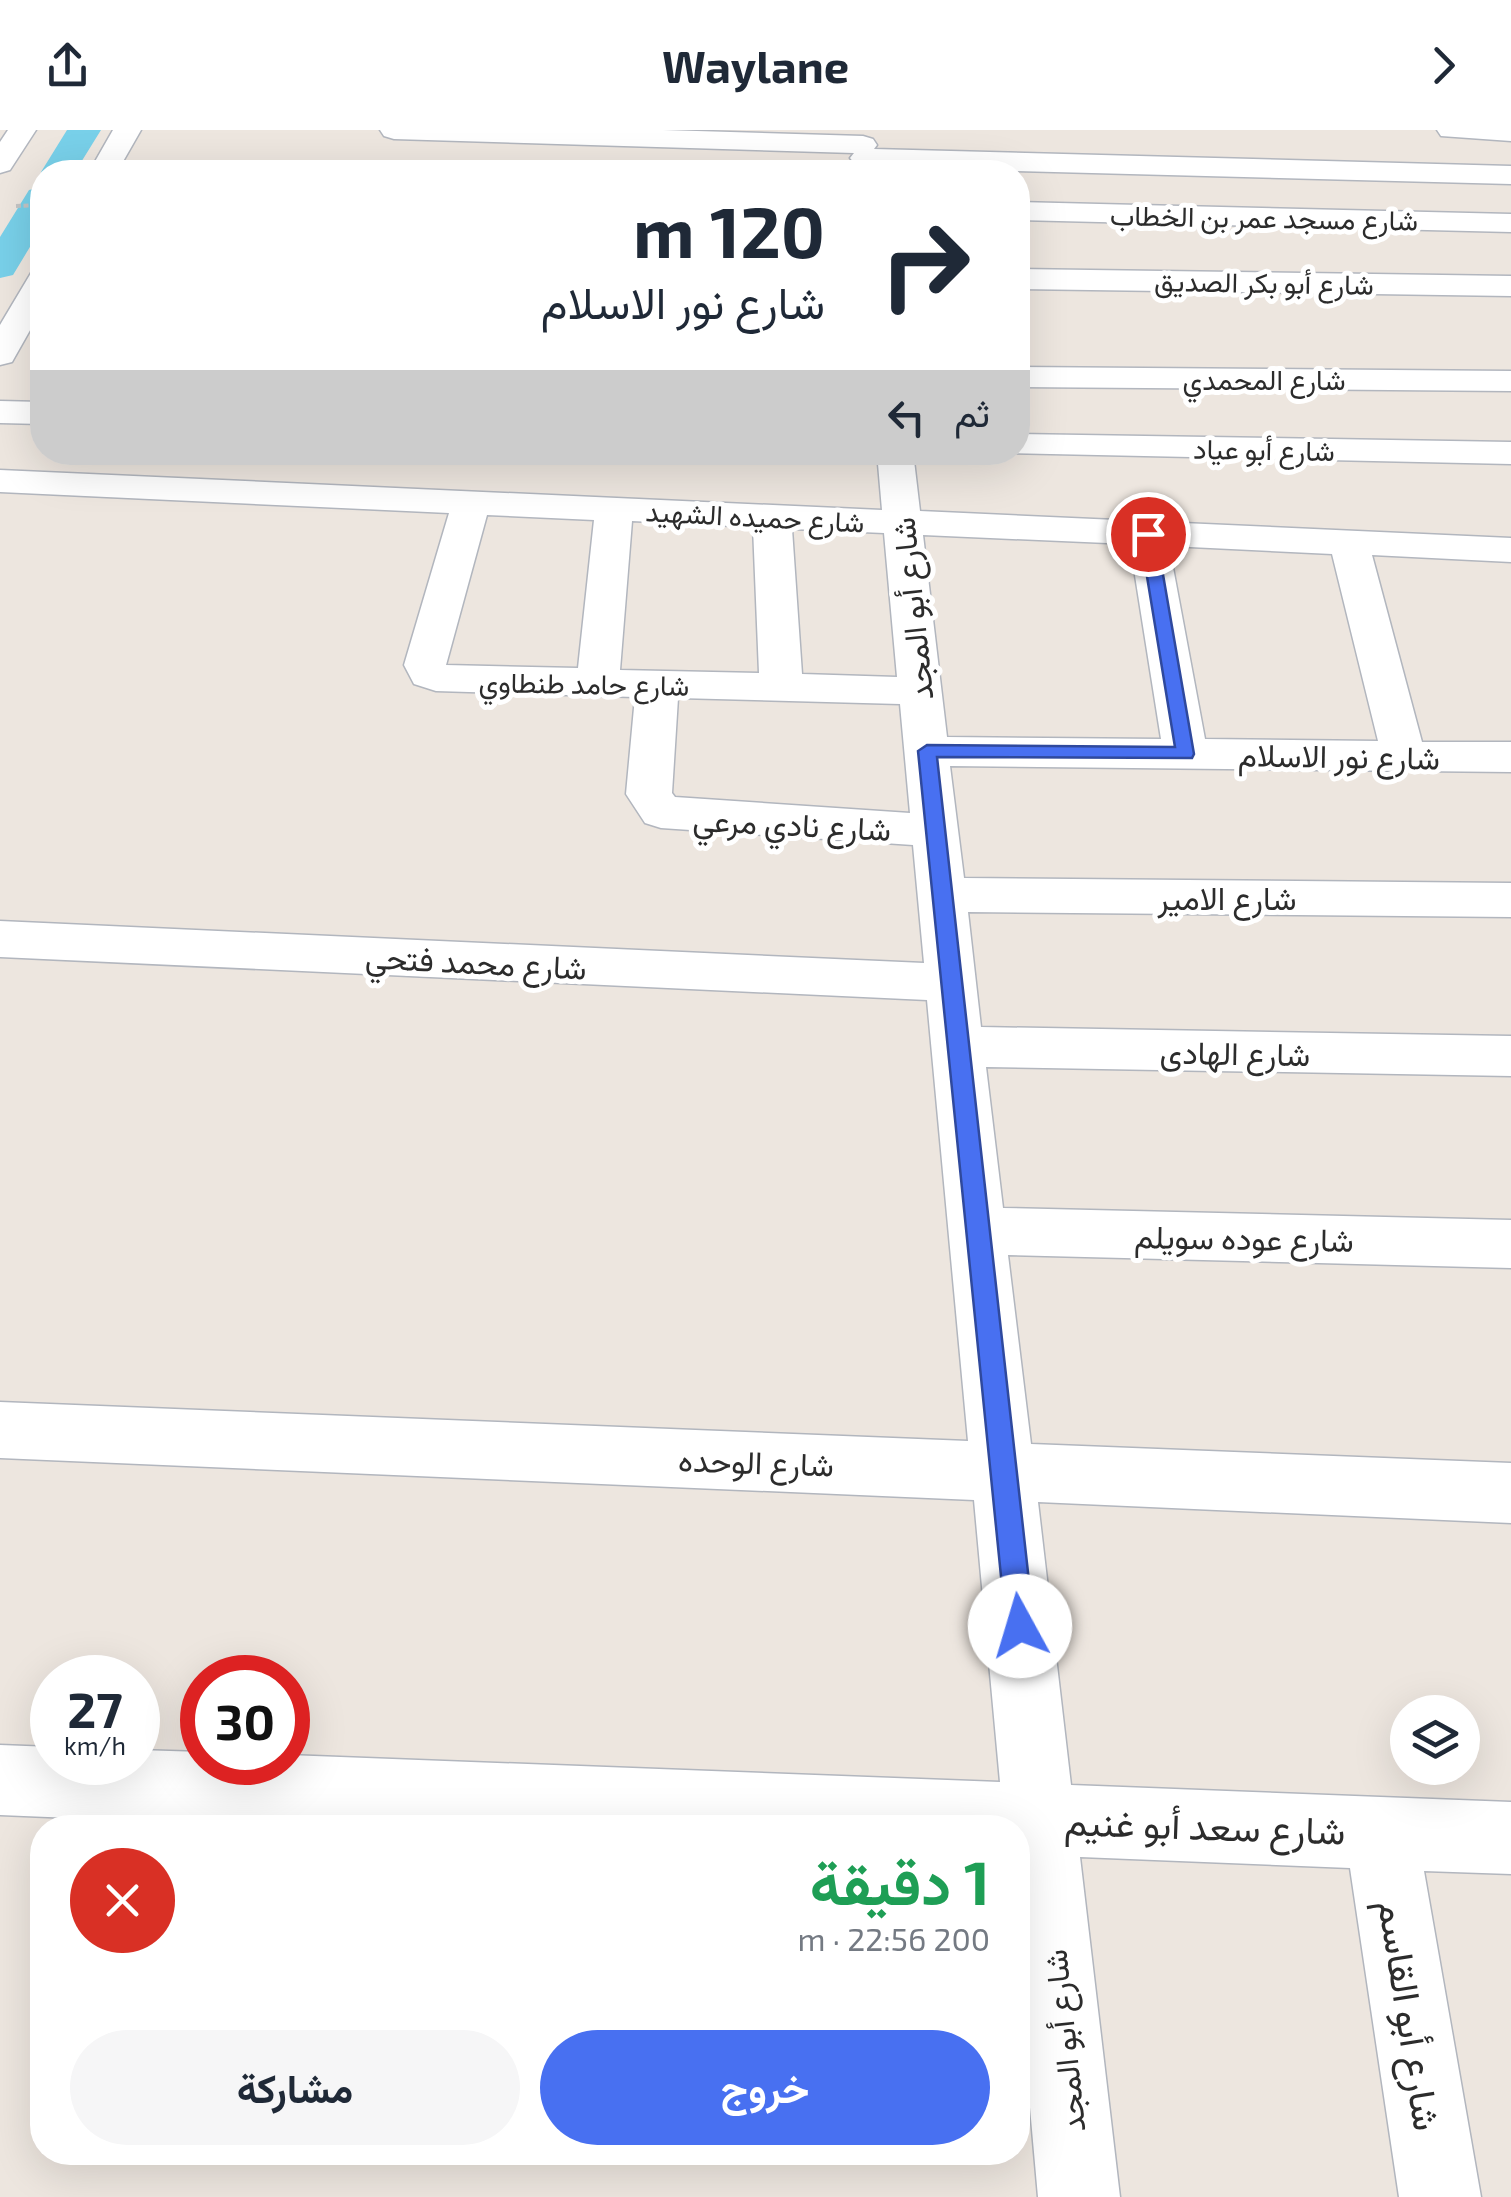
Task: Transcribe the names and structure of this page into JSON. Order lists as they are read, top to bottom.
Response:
{
  "streets": {
    "street": [
      "شارع مسجد عمر بن الخطاب",
      "شارع أبو بكر الصديق",
      "شارع المحمدي",
      "شارع أبو عياد",
      "شارع حميده الشهيد",
      "شارع أبو المجد",
      "شارع حامد طنطاوي",
      "شارع نور الاسلام",
      "شارع نادي مرعي",
      "شارع الامير",
      "شارع محمد فتحي",
      "شارع الهادى",
      "شارع عوده سويلم",
      "شارع الوحده",
      "شارع سعد أبو غنيم",
      "شارع أبو القاسم"
    ]
  },
  "crossings": [
    ["شارع حميده الشهيد", "شارع أبو المجد"],
    ["شارع حميده الشهيد", "شارع حامد طنطاوي"],
    ["شارع أبو المجد", "شارع حامد طنطاوي"],
    ["شارع أبو المجد", "شارع نور الاسلام"],
    ["شارع أبو المجد", "شارع نادي مرعي"],
    ["شارع أبو المجد", "شارع الامير"],
    ["شارع أبو المجد", "شارع محمد فتحي"],
    ["شارع أبو المجد", "شارع الهادى"],
    ["شارع أبو المجد", "شارع عوده سويلم"],
    ["شارع أبو المجد", "شارع الوحده"],
    ["شارع أبو المجد", "شارع سعد أبو غنيم"],
    ["شارع حامد طنطاوي", "شارع نادي مرعي"],
    ["شارع سعد أبو غنيم", "شارع أبو القاسم"]
  ],
  "page": {
    "header": "Waylane",
    "turn": ["120 m", "شارع نور الاسلام"],
    "then": "ثم",
    "speed": "27 km/h",
    "limit": "30",
    "heading": ["1 دقيقة", "200 m · 22:56"],
    "buttons": ["خروج", "مشاركة"]
  }
}
